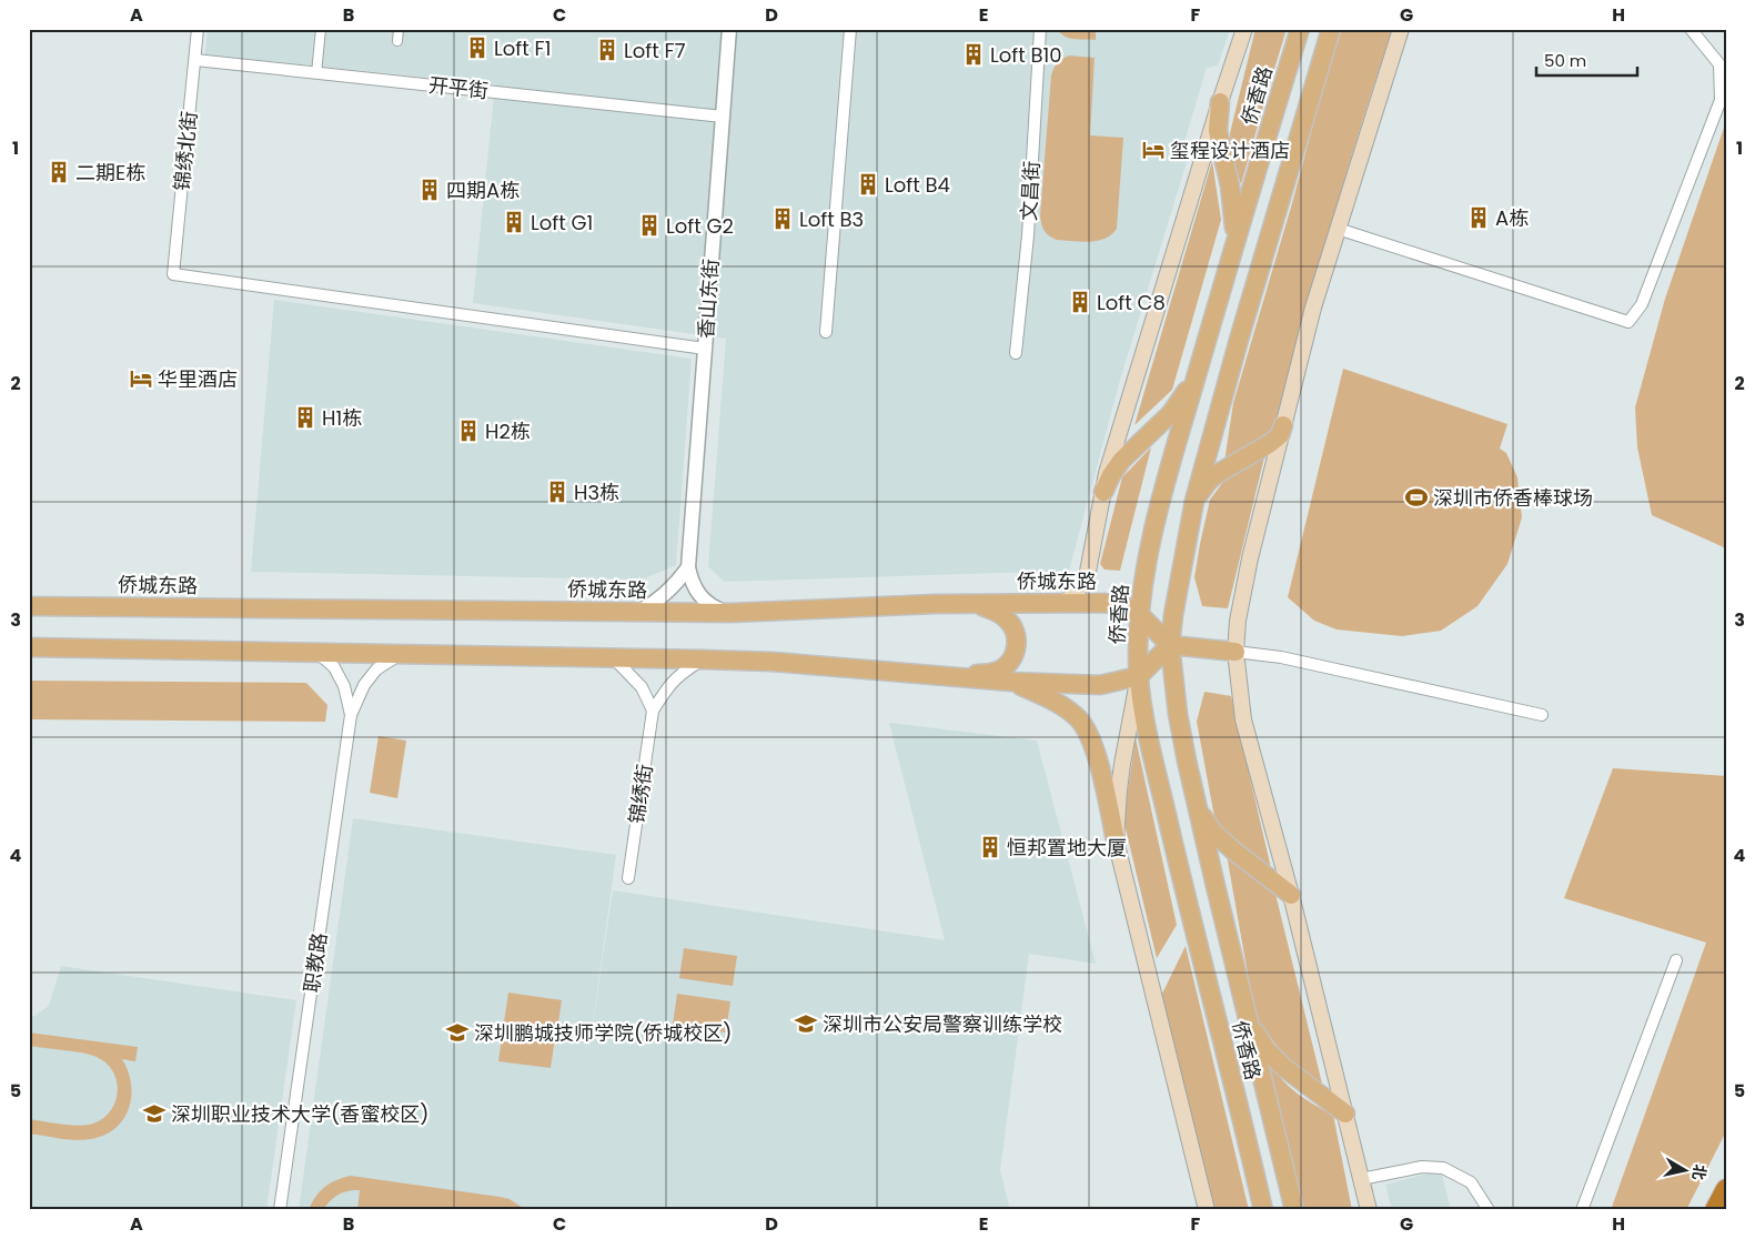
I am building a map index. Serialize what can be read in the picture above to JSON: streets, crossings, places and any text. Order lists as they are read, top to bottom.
{
  "streets": {
    "main road": ["侨香路", "侨城东路"],
    "street": [
      "开平街",
      "锦绣北街",
      "文昌街",
      "香山东街",
      "锦绣街",
      "职教路"
    ]
  },
  "crossings": [
    ["开平街", "锦绣北街"],
    ["开平街", "香山东街"],
    ["侨香路", "侨城东路"],
    ["锦绣北街", "香山东街"],
    ["香山东街", "侨城东路"]
  ],
  "places": {
    "building": [
      "Loft F1",
      "Loft F7",
      "Loft B10",
      "二期E栋",
      "Loft B4",
      "四期A栋",
      "A栋",
      "Loft B3",
      "Loft G1",
      "Loft G2",
      "Loft C8",
      "H1栋",
      "H2栋",
      "H3栋",
      "恒邦置地大厦"
    ],
    "hotel": ["玺程设计酒店", "华里酒店"],
    "sports": ["深圳市侨香棒球场"],
    "school or university": ["深圳市公安局警察训练学校", "深圳鹏城技师学院(侨城校区)", "深圳职业技术大学(香蜜校区)"]
  },
  "scale_bar": "50 m",
  "north": "right",
  "grid": {
    "columns": [
      "A",
      "B",
      "C",
      "D",
      "E",
      "F",
      "G",
      "H"
    ],
    "rows": [
      "1",
      "2",
      "3",
      "4",
      "5"
    ]
  }
}
